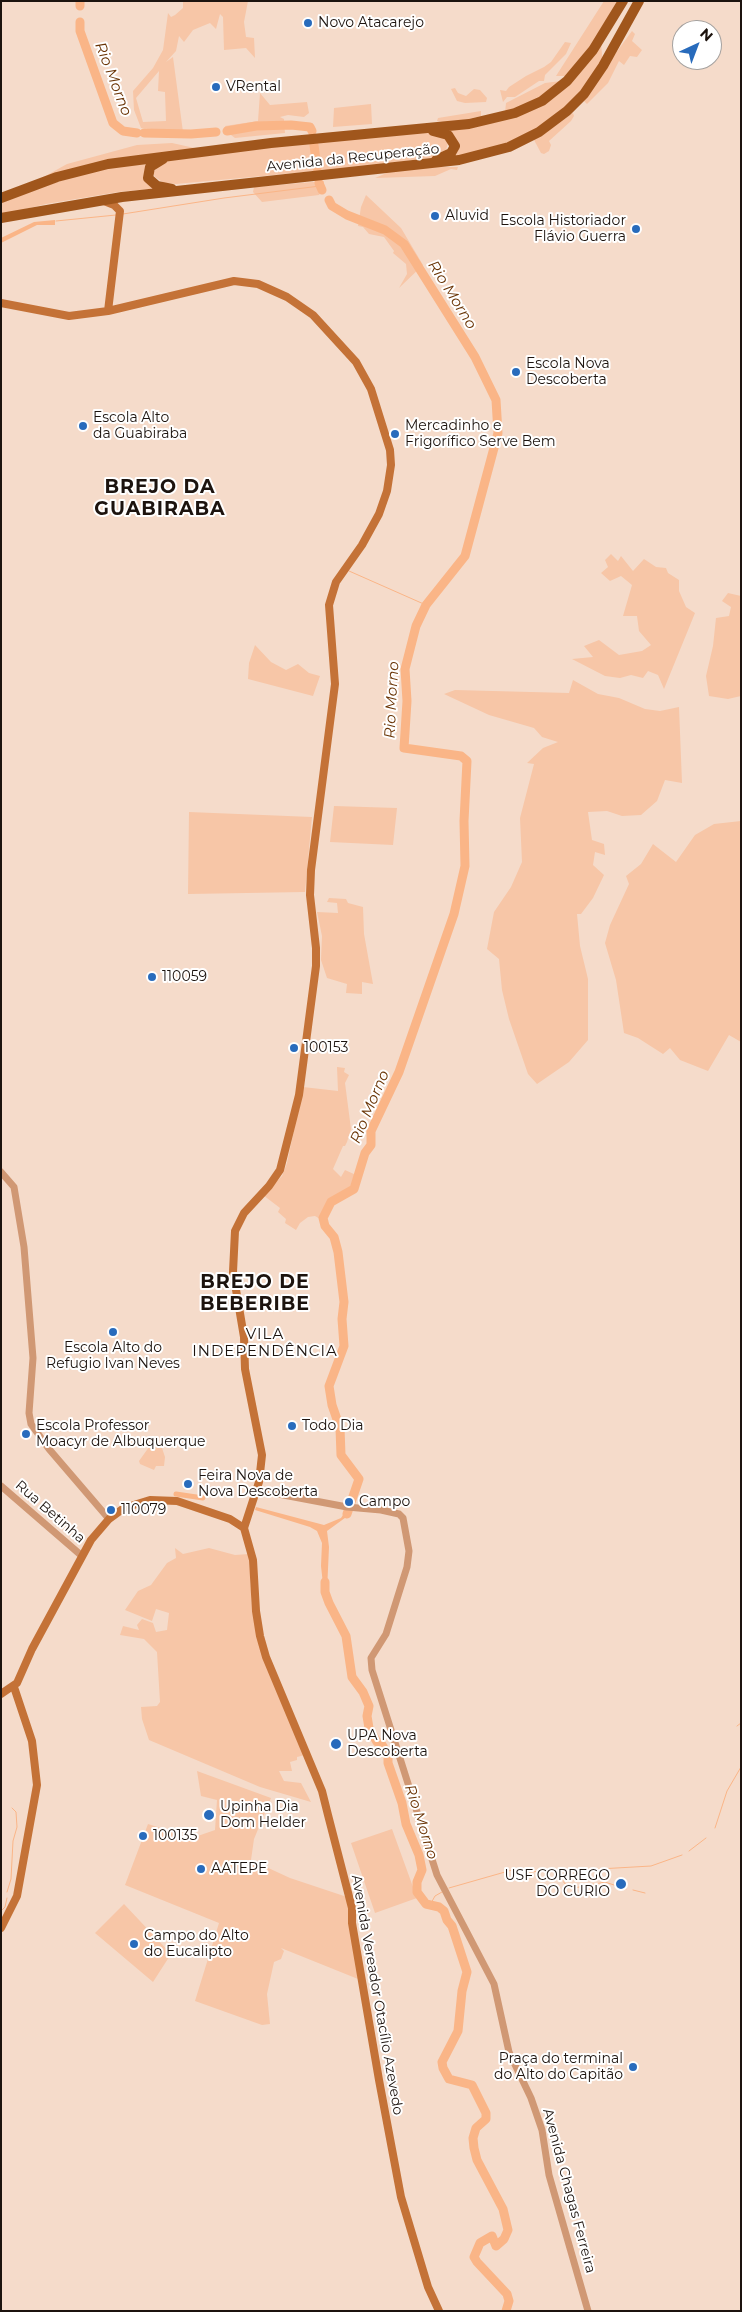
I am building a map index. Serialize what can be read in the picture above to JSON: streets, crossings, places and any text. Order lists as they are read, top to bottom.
{
  "streets": {
    "highway": ["Avenida da Recuperação"],
    "main road": ["Avenida Vereador Otacílio Azevedo"],
    "street": ["Rua Betinha", "Avenida Chagas Ferreira"]
  },
  "districts": ["BREJO DA GUABIRABA", "BREJO DE BEBERIBE", "VILA INDEPENDÊNCIA"],
  "water": ["Rio Morno"],
  "places": [
    "Novo Atacarejo",
    "VRental",
    "Aluvid",
    "Escola Historiador Flávio Guerra",
    "Escola Nova Descoberta",
    "Escola Alto da Guabiraba",
    "Mercadinho e Frigorífico Serve Bem",
    "110059",
    "100153",
    "Escola Alto do Refugio Ivan Neves",
    "Todo Dia",
    "Escola Professor Moacyr de Albuquerque",
    "Feira Nova de Nova Descoberta",
    "Campo",
    "110079",
    "UPA Nova Descoberta",
    "Upinha Dia Dom Helder",
    "100135",
    "AATEPE",
    "USF CORREGO DO CURIO",
    "Campo do Alto do Eucalipto",
    "Praça do terminal do Alto do Capitão"
  ],
  "north": "top right"
}
